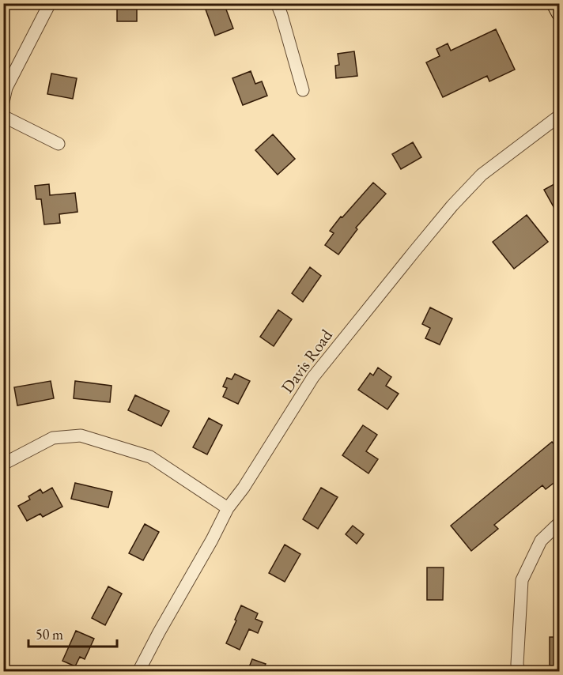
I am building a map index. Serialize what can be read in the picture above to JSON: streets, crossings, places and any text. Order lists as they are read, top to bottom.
{
  "streets": {
    "street": ["Davis Road"]
  },
  "scale_bar": "50 m"
}
